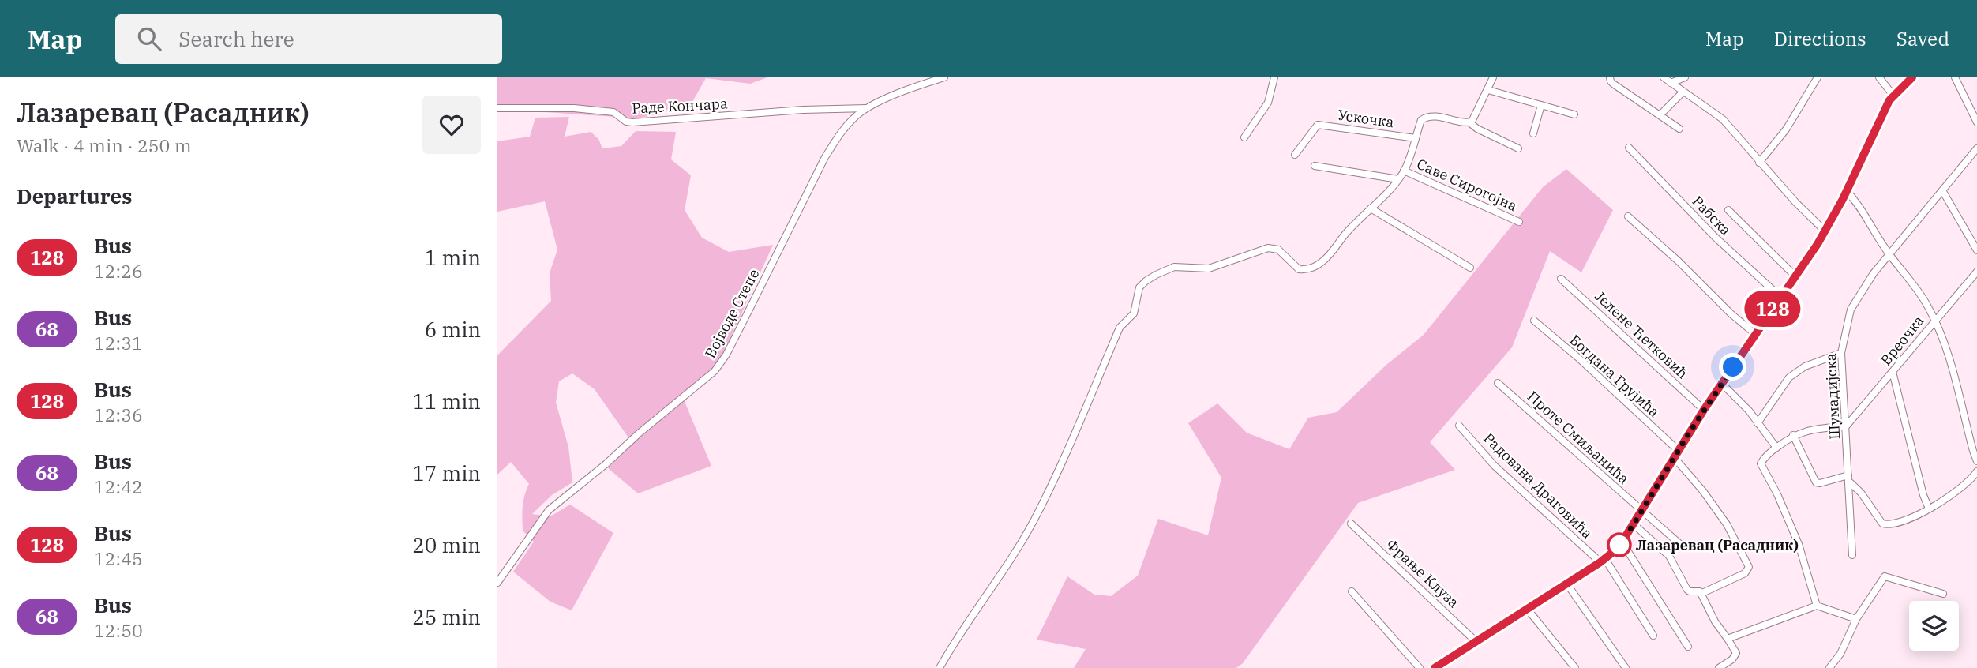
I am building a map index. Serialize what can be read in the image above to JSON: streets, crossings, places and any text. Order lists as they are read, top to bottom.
{
  "streets": {
    "street": [
      "Раде Кончара",
      "Ускочка",
      "Саве Сирогојна",
      "Рабска",
      "Војводе Степе",
      "Јелене Ћетковић",
      "Вреочка",
      "Богдана Грујића",
      "Шумадијска",
      "Проте Смиљанића",
      "Радована Драговића",
      "Фрање Клуза"
    ]
  },
  "crossings": [
    ["Раде Кончара", "Војводе Степе"],
    ["Вреочка", "Шумадијска"]
  ],
  "places": ["Лазаревац (Расадник)"],
  "lines": ["bus line 128"],
  "page": {
    "header": "Map",
    "search": "Search here",
    "nav": ["Map", "Directions", "Saved"],
    "heading": [
      ["Лазаревац (Расадник)", "Walk · 4 min · 250 m"],
      "Departures"
    ],
    "on_map": "128",
    "list": [
      {
        "mark": "128",
        "name": "Bus",
        "note": "12:26",
        "value": "1 min"
      },
      {
        "mark": "68",
        "name": "Bus",
        "note": "12:31",
        "value": "6 min"
      },
      {
        "mark": "128",
        "name": "Bus",
        "note": "12:36",
        "value": "11 min"
      },
      {
        "mark": "68",
        "name": "Bus",
        "note": "12:42",
        "value": "17 min"
      },
      {
        "mark": "128",
        "name": "Bus",
        "note": "12:45",
        "value": "20 min"
      },
      {
        "mark": "68",
        "name": "Bus",
        "note": "12:50",
        "value": "25 min"
      }
    ]
  }
}
